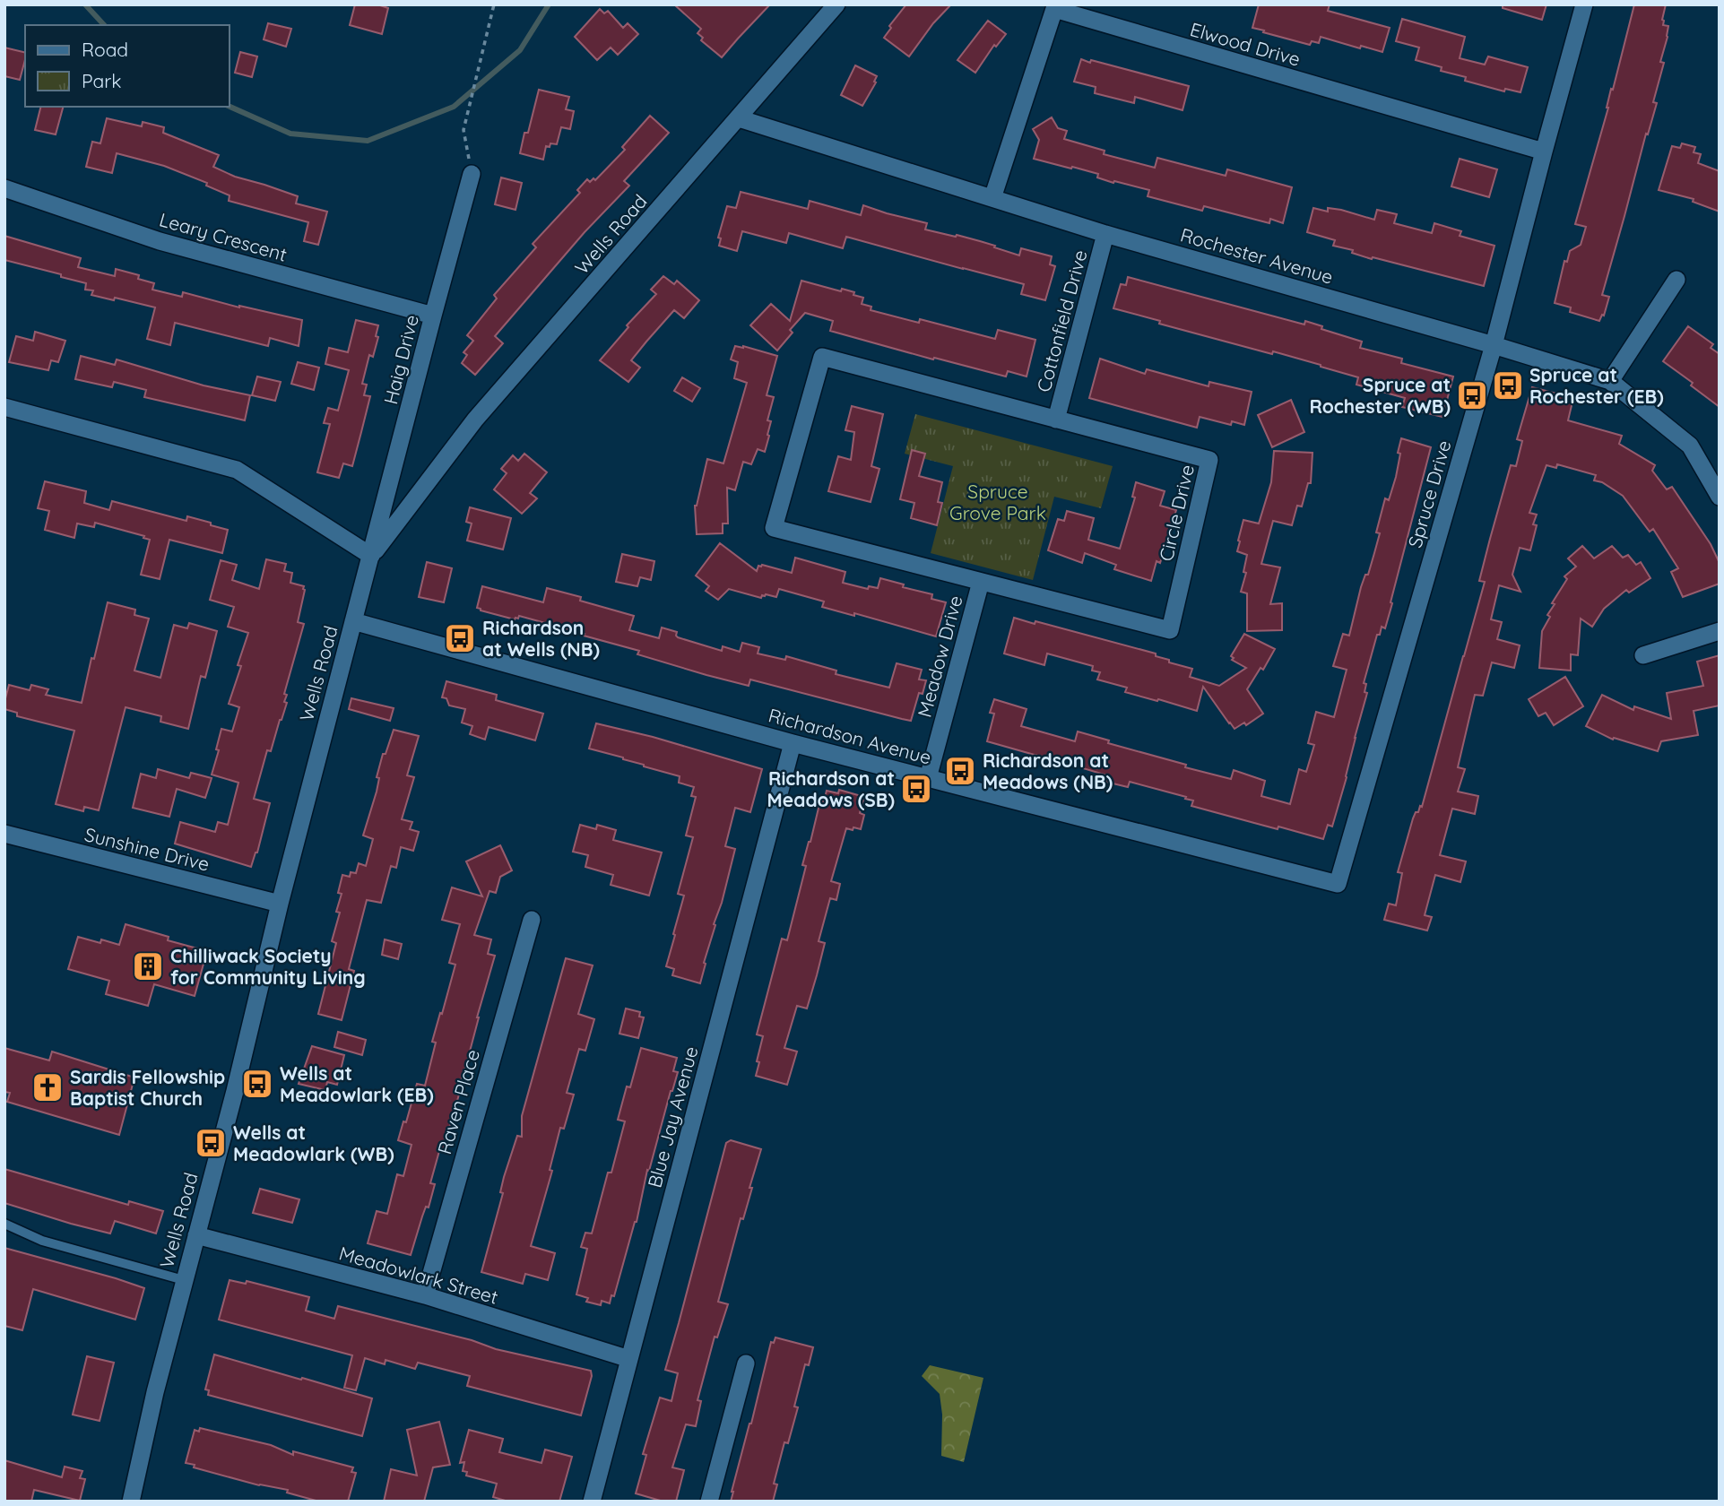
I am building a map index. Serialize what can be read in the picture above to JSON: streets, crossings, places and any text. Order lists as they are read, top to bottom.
{
  "streets": {
    "street": [
      "Elwood Drive",
      "Wells Road",
      "Leary Crescent",
      "Rochester Avenue",
      "Cottonfield Drive",
      "Haig Drive",
      "Spruce Drive",
      "Circle Drive",
      "Meadow Drive",
      "Richardson Avenue",
      "Sunshine Drive",
      "Raven Place",
      "Blue Jay Avenue",
      "Meadowlark Street"
    ]
  },
  "crossings": [
    ["Elwood Drive", "Rochester Avenue"],
    ["Elwood Drive", "Spruce Drive"],
    ["Wells Road", "Rochester Avenue"],
    ["Wells Road", "Haig Drive"],
    ["Wells Road", "Richardson Avenue"],
    ["Wells Road", "Sunshine Drive"],
    ["Wells Road", "Meadowlark Street"],
    ["Leary Crescent", "Haig Drive"],
    ["Rochester Avenue", "Cottonfield Drive"],
    ["Rochester Avenue", "Spruce Drive"],
    ["Cottonfield Drive", "Circle Drive"],
    ["Spruce Drive", "Richardson Avenue"],
    ["Circle Drive", "Meadow Drive"],
    ["Meadow Drive", "Richardson Avenue"],
    ["Richardson Avenue", "Blue Jay Avenue"],
    ["Raven Place", "Meadowlark Street"],
    ["Blue Jay Avenue", "Meadowlark Street"]
  ],
  "parks": ["Spruce Grove Park"],
  "places": {
    "bus stop": [
      "Spruce at Rochester (EB)",
      "Spruce at Rochester (WB)",
      "Richardson at Wells (NB)",
      "Richardson at Meadows (NB)",
      "Richardson at Meadows (SB)",
      "Wells at Meadowlark (EB)",
      "Wells at Meadowlark (WB)"
    ],
    "building": ["Chilliwack Society for Community Living"],
    "church": ["Sardis Fellowship Baptist Church"]
  },
  "legend": ["Road", "Park"]
}
